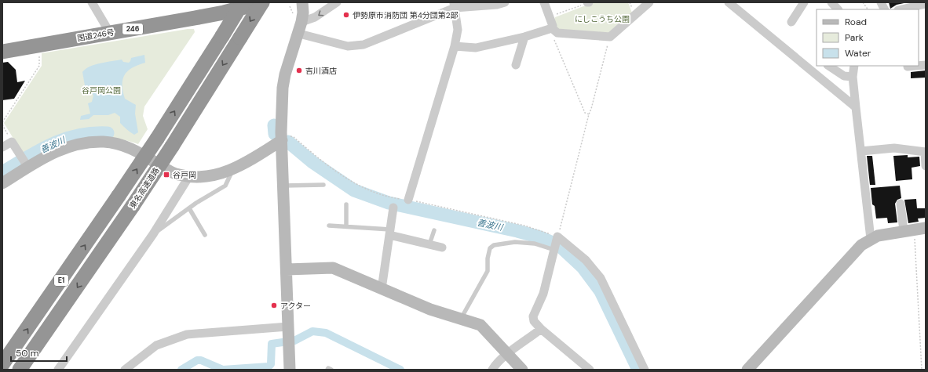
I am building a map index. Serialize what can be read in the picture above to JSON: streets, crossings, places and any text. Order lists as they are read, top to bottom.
{
  "streets": {
    "highway": [
      "246",
      "国道246号",
      "東名高速道路",
      "E1"
    ]
  },
  "crossings": [
    ["国道246号", "東名高速道路"]
  ],
  "water": ["善波川"],
  "parks": ["にしこうち公園", "谷戸岡公園"],
  "places": {
    "other": ["伊勢原市消防団 第4分団第2部", "吉川酒店", "アクター"],
    "transit": ["谷戸岡"]
  },
  "legend": ["Road", "Park", "Water"],
  "scale_bar": "50 m"
}
